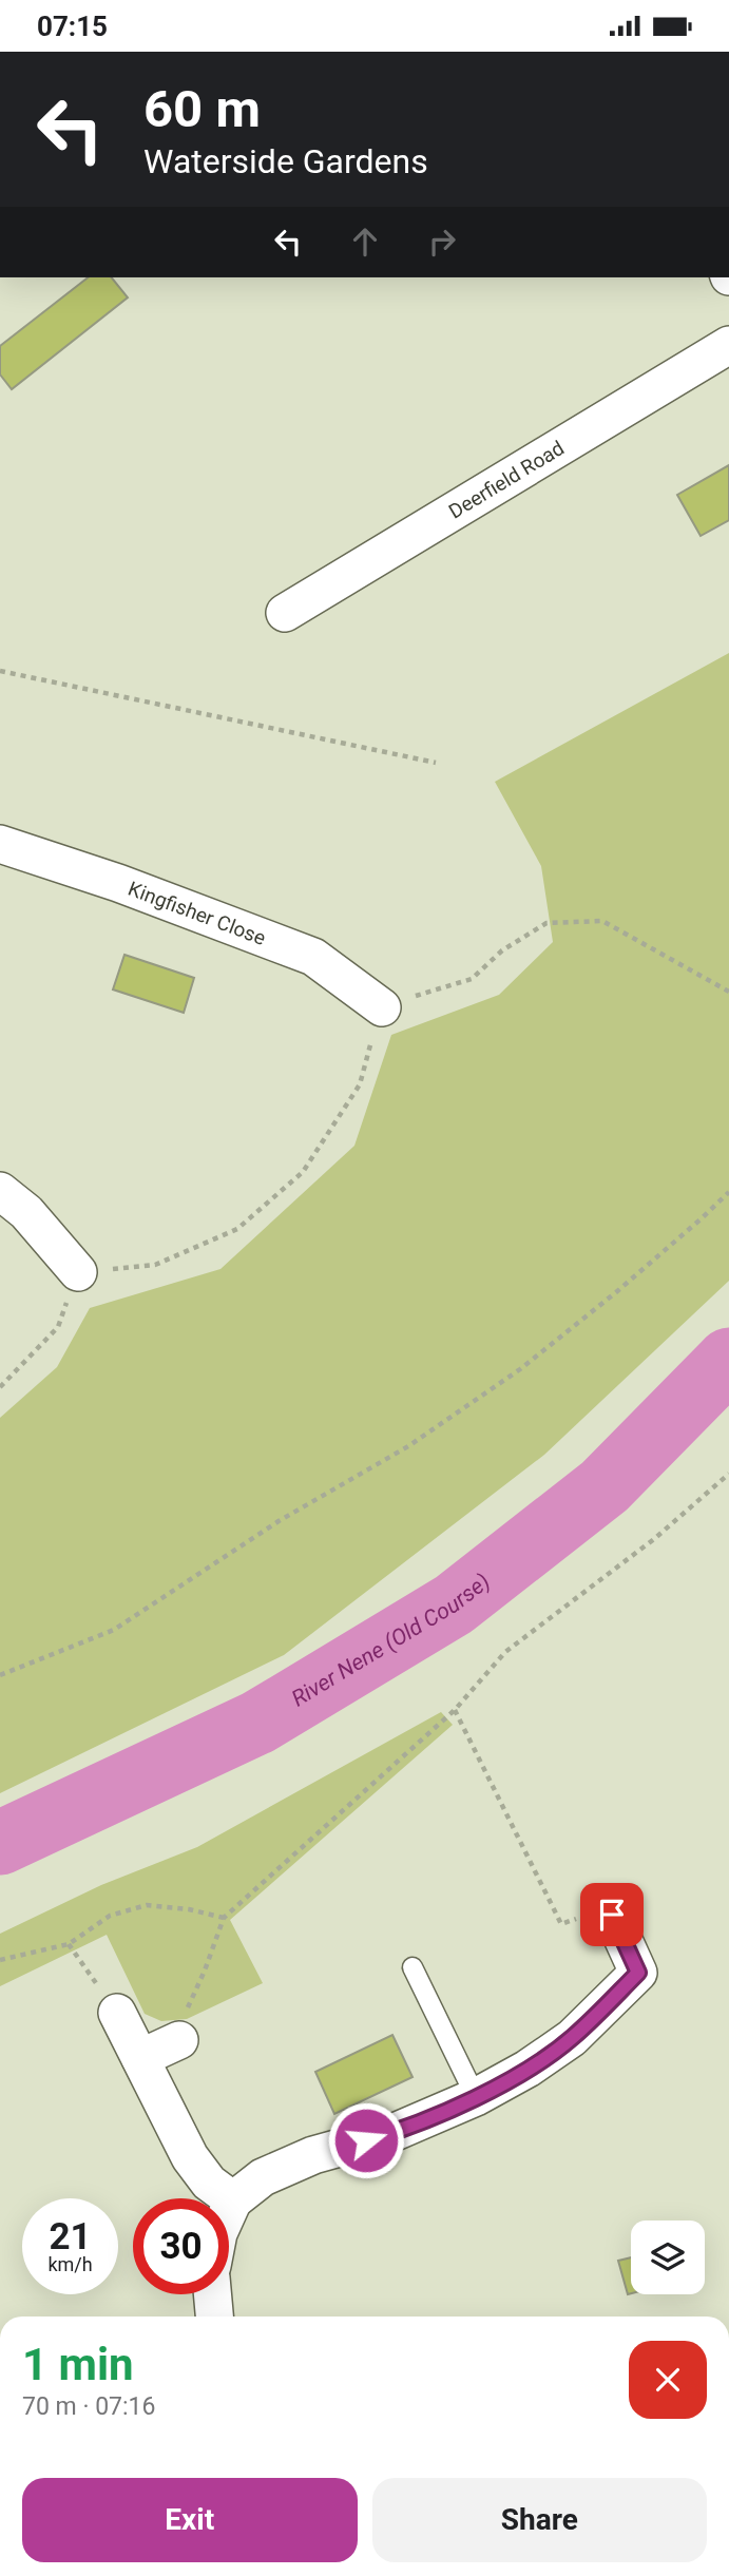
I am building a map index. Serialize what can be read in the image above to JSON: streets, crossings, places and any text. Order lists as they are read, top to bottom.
{
  "streets": {
    "street": ["Deerfield Road", "Kingfisher Close"]
  },
  "water": ["River Nene (Old Course)"],
  "page": {
    "status": "07:15",
    "turn": ["60 m", "Waterside Gardens"],
    "speed": "21 km/h",
    "limit": "30",
    "heading": ["1 min", "70 m · 07:16"],
    "buttons": ["Exit", "Share"]
  }
}
